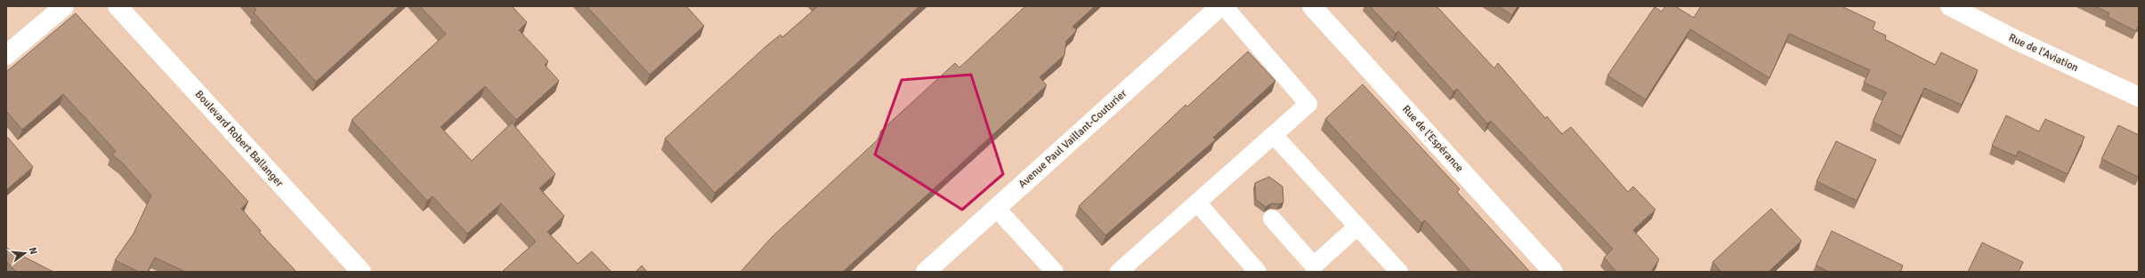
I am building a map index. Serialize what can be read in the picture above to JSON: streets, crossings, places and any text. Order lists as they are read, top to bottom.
{
  "streets": {
    "street": [
      "Rue de l'Aviation",
      "Boulevard Robert Ballanger",
      "Avenue Paul Vaillant-Couturier",
      "Rue de l'Espérance"
    ]
  },
  "north": "right"
}
